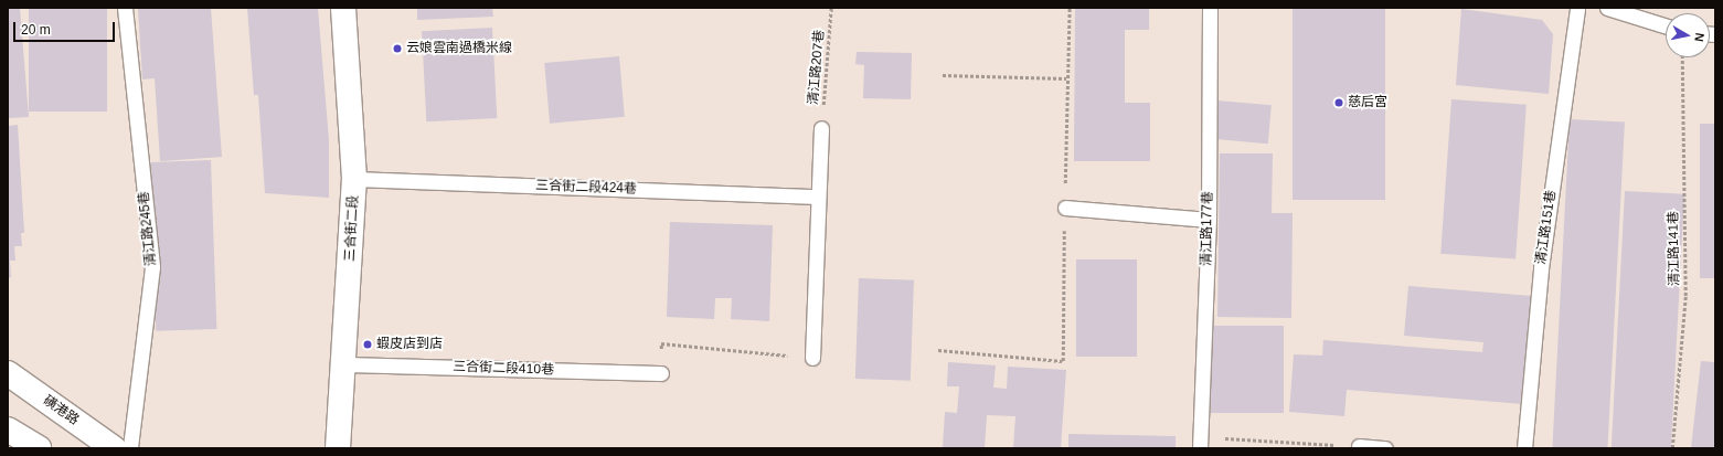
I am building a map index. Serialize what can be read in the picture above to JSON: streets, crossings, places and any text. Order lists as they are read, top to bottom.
{
  "streets": {
    "street": ["三合街二段", "磺港路"],
    "lane": [
      "三合街二段424巷",
      "清江路151巷",
      "清江路245巷",
      "清江路177巷",
      "三合街二段410巷"
    ],
    "path": ["清江路207巷", "清江路141巷"]
  },
  "crossings": [
    ["三合街二段424巷", "三合街二段"],
    ["三合街二段", "三合街二段410巷"]
  ],
  "places": ["云娘雲南過橋米線", "慈后宮", "蝦皮店到店"],
  "scale_bar": "20 m",
  "north": "right"
}
